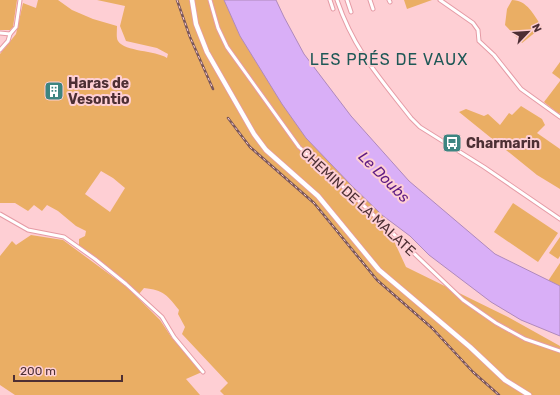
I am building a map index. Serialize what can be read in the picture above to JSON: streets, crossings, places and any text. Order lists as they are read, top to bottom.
{
  "streets": {
    "street": ["CHEMIN DE LA MALATE"]
  },
  "districts": ["LES PRÉS DE VAUX"],
  "water": ["Le Doubs"],
  "places": {
    "building": ["Haras de Vesontio"],
    "bus stop": ["Charmarin"]
  },
  "scale_bar": "200 m",
  "north": "top right"
}
